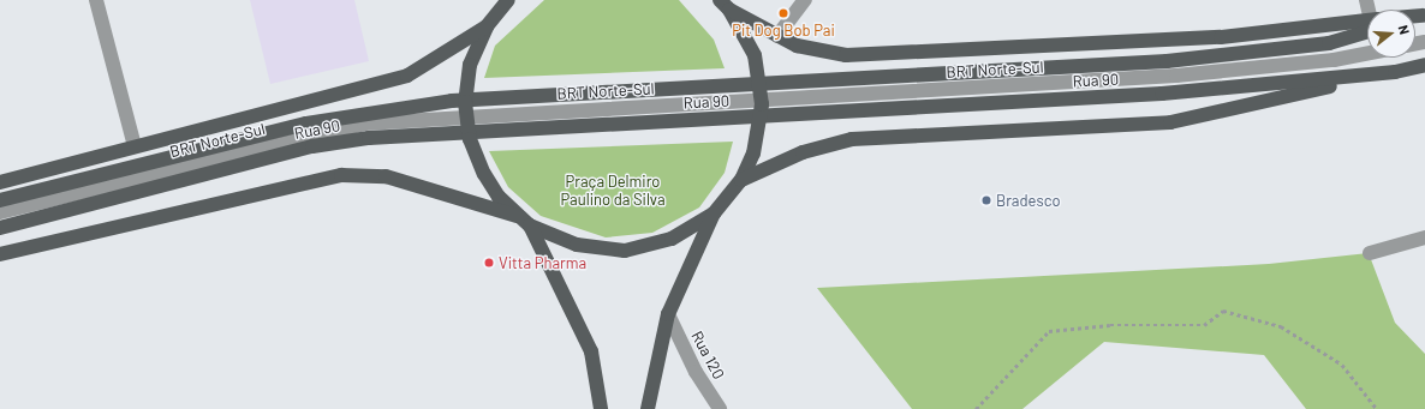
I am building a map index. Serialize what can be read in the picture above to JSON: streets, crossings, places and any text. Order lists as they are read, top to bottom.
{
  "streets": {
    "main road": ["Rua 90"],
    "street": ["BRT Norte-Sul", "Rua 120"]
  },
  "parks": ["Praça Delmiro Paulino da Silva"],
  "places": ["Pit Dog Bob Pai", "Bradesco", "Vitta Pharma"],
  "north": "right"
}
